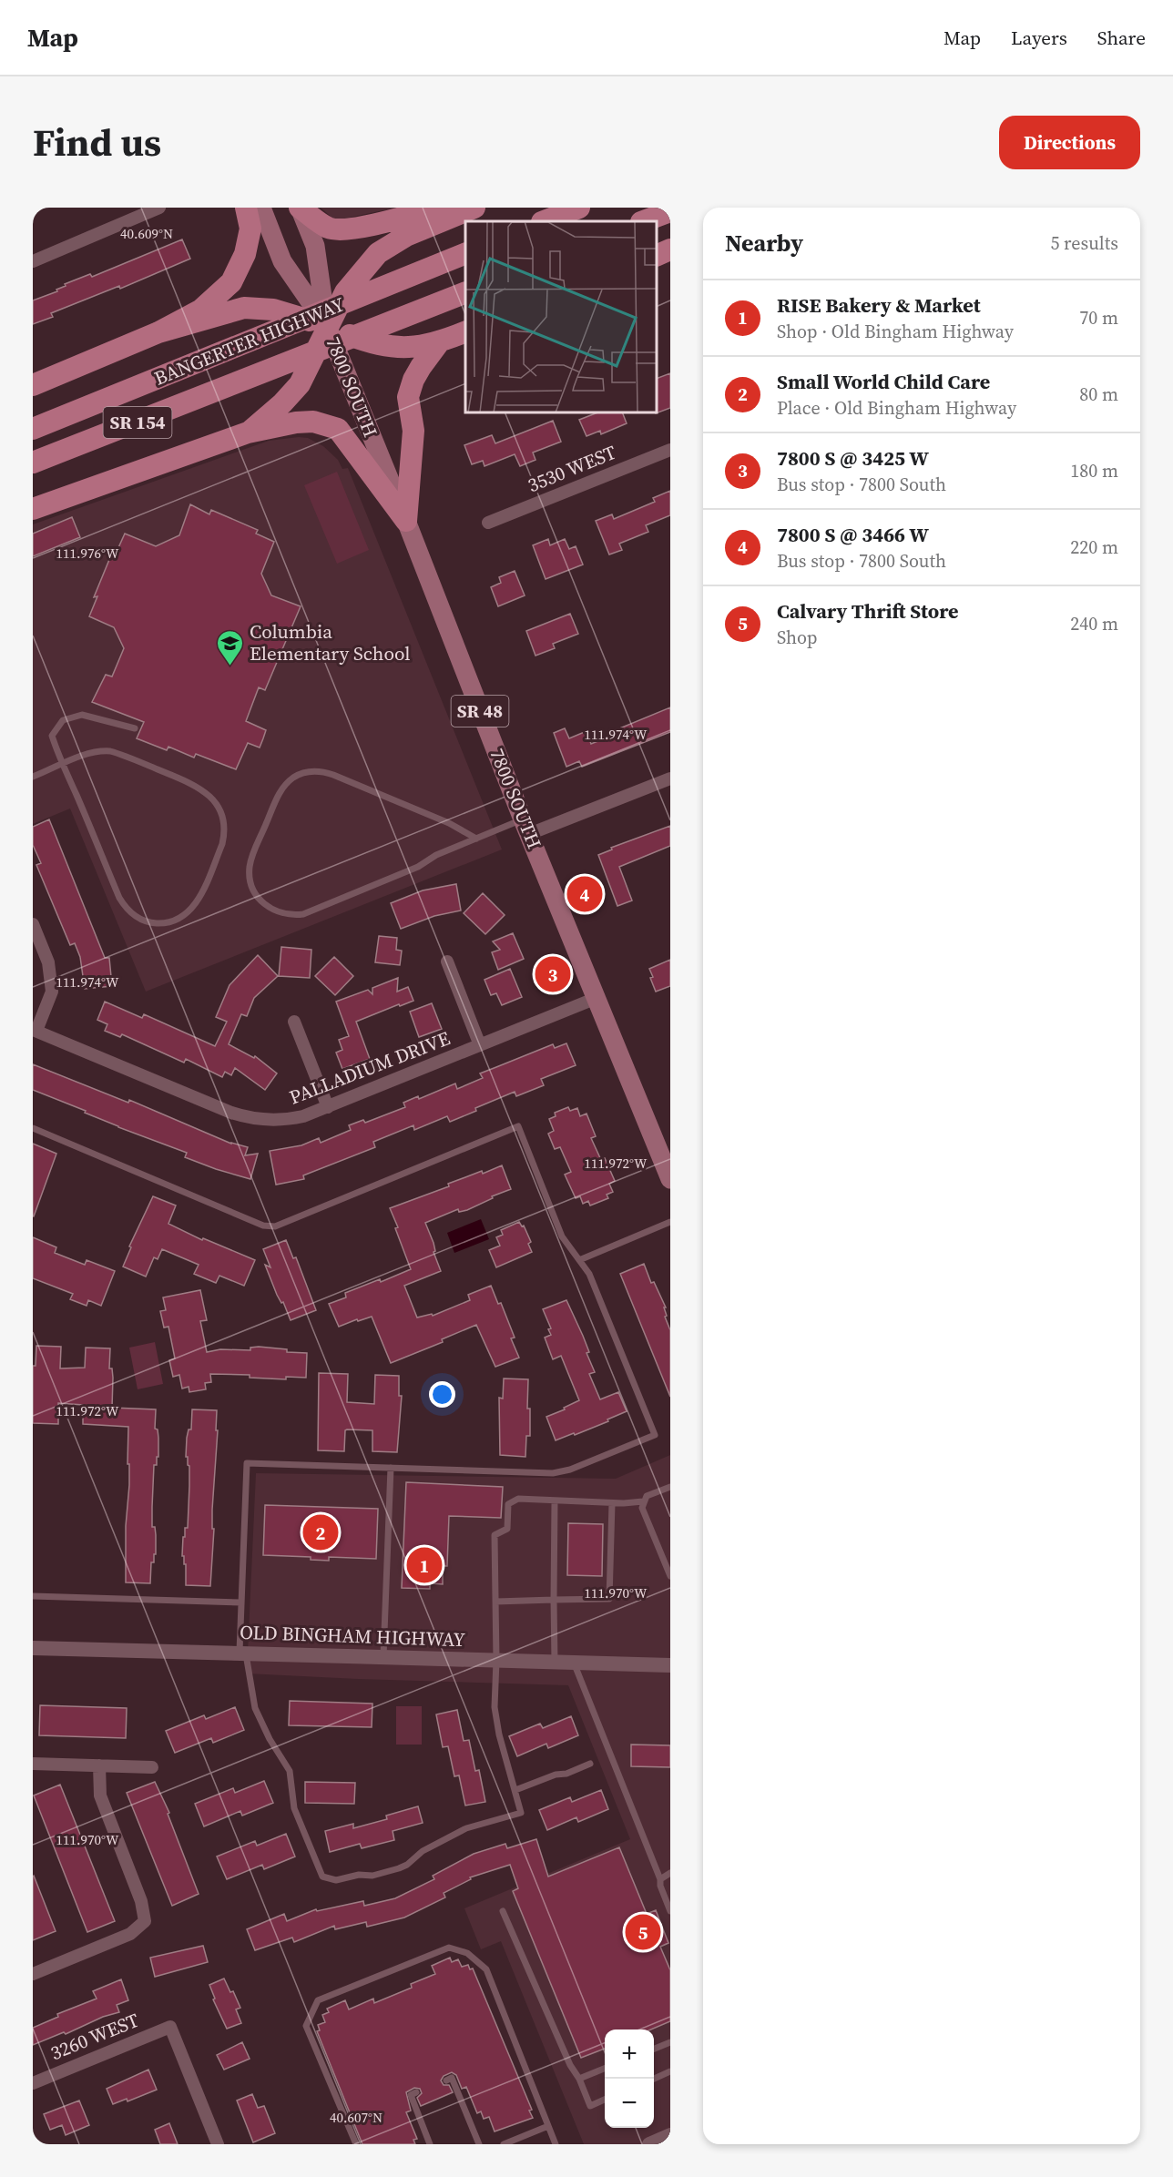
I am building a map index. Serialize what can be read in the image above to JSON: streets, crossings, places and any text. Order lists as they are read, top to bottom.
{
  "streets": {
    "highway": ["BANGERTER HIGHWAY", "SR 154"],
    "main road": ["7800 SOUTH", "SR 48"],
    "street": [
      "3530 WEST",
      "PALLADIUM DRIVE",
      "OLD BINGHAM HIGHWAY",
      "3260 WEST"
    ]
  },
  "crossings": [
    ["7800 SOUTH", "PALLADIUM DRIVE"]
  ],
  "places": {
    "school or university": ["Columbia Elementary School"]
  },
  "page": {
    "header": "Map",
    "nav": ["Map", "Layers", "Share"],
    "title": "Find us",
    "buttons": "Directions",
    "heading": ["Nearby", "5 results"],
    "list": [
      {
        "mark": "1",
        "name": "RISE Bakery & Market",
        "note": "Shop · Old Bingham Highway",
        "value": "70 m"
      },
      {
        "mark": "2",
        "name": "Small World Child Care",
        "note": "Place · Old Bingham Highway",
        "value": "80 m"
      },
      {
        "mark": "3",
        "name": "7800 S @ 3425 W",
        "note": "Bus stop · 7800 South",
        "value": "180 m"
      },
      {
        "mark": "4",
        "name": "7800 S @ 3466 W",
        "note": "Bus stop · 7800 South",
        "value": "220 m"
      },
      {
        "mark": "5",
        "name": "Calvary Thrift Store",
        "note": "Shop",
        "value": "240 m"
      }
    ],
    "pins": [
      "4",
      "3",
      "2",
      "1",
      "5"
    ],
    "map_buttons": ["+", "−"]
  },
  "coordinates": [
    "40.609°N",
    "111.976°W",
    "111.974°W",
    "111.972°W",
    "111.970°W",
    "40.607°N"
  ]
}
